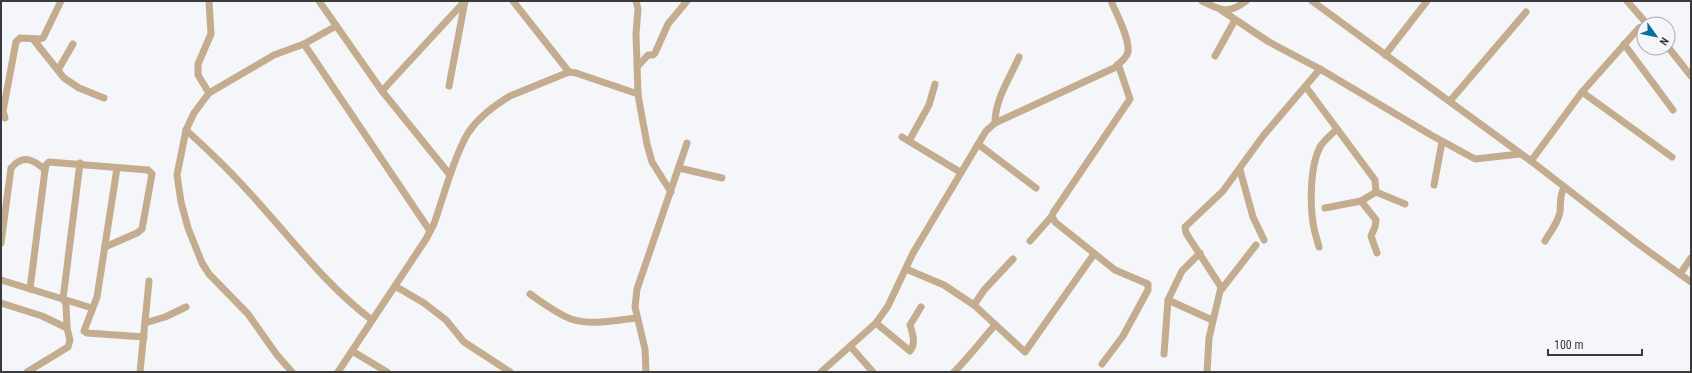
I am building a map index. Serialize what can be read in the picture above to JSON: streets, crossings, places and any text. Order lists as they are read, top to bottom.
{
  "scale_bar": "100 m",
  "north": "bottom right"
}
